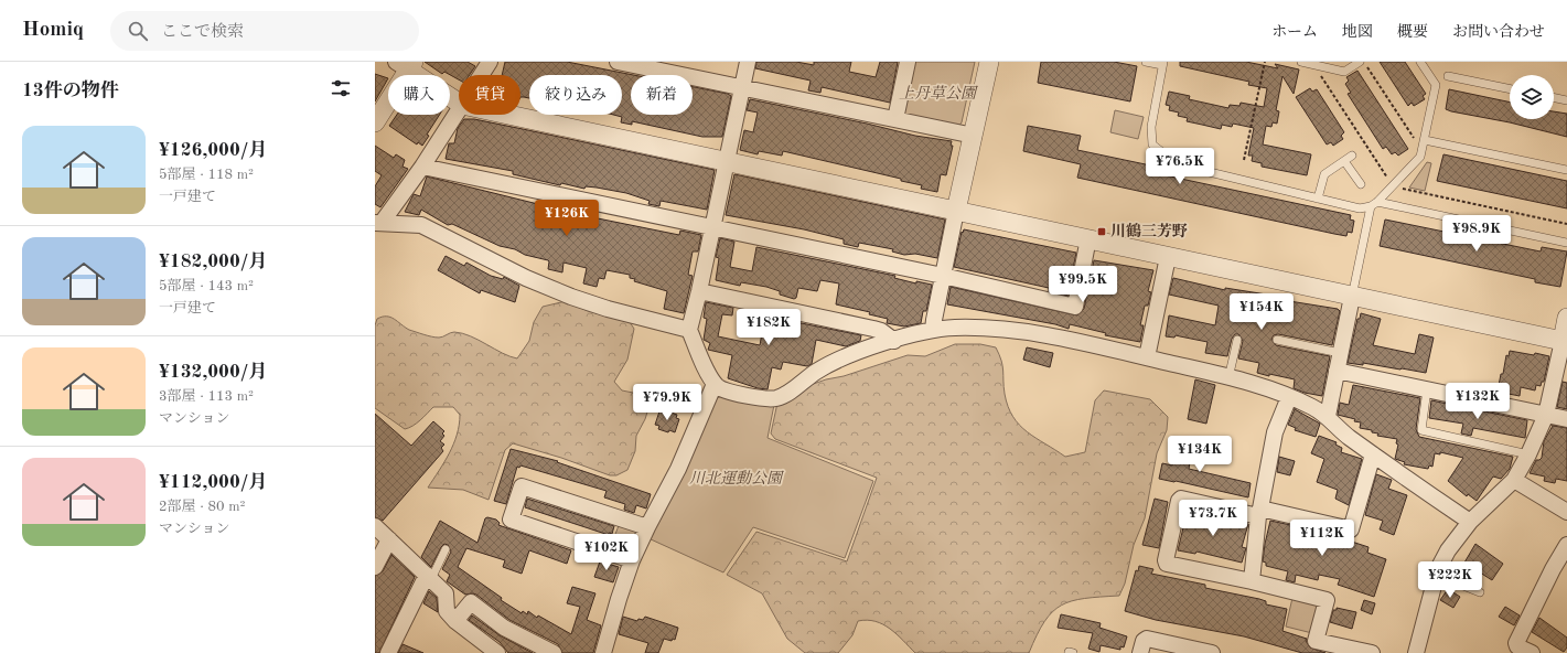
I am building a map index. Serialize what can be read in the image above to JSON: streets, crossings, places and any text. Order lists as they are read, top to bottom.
{
  "parks": ["上丹草公園", "川北運動公園"],
  "places": {
    "transit": ["川鶴三芳野"]
  },
  "page": {
    "header": "Homiq",
    "search": "ここで検索",
    "nav": [
      "ホーム",
      "地図",
      "概要",
      "お問い合わせ"
    ],
    "heading": "13件の物件",
    "chip": [
      "購入",
      "賃貸",
      "絞り込み",
      "新着"
    ],
    "list": [
      {
        "name": "¥126,000/月",
        "note": "5部屋 · 118 m² · 一戸建て"
      },
      {
        "name": "¥182,000/月",
        "note": "5部屋 · 143 m² · 一戸建て"
      },
      {
        "name": "¥132,000/月",
        "note": "3部屋 · 113 m² · マンション"
      },
      {
        "name": "¥112,000/月",
        "note": "2部屋 · 80 m² · マンション"
      }
    ],
    "price": [
      "¥76.5K",
      "¥126K",
      "¥98.9K",
      "¥99.5K",
      "¥154K",
      "¥182K",
      "¥132K",
      "¥79.9K",
      "¥134K",
      "¥73.7K",
      "¥112K",
      "¥102K",
      "¥222K"
    ]
  }
}
